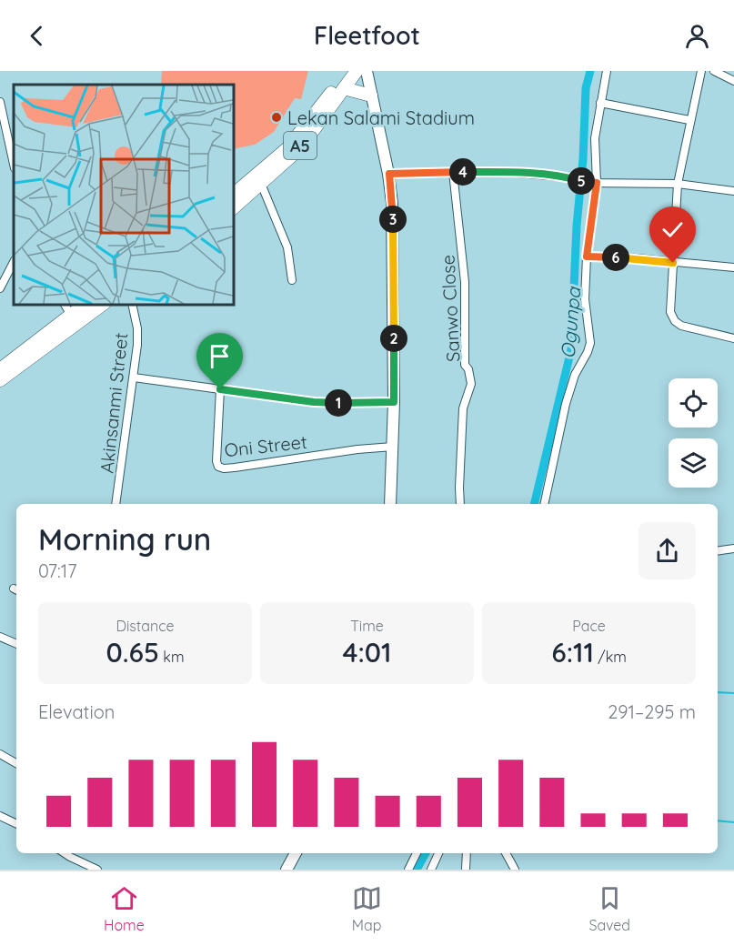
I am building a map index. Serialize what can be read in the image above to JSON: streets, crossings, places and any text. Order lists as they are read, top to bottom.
{
  "streets": {
    "highway": ["A5"],
    "street": ["Sanwo Close", "Akinsanmi Street", "Oni Street"]
  },
  "water": ["Ogunpa"],
  "places": ["Lekan Salami Stadium"],
  "page": {
    "header": "Fleetfoot",
    "pins": [
      "4",
      "5",
      "3",
      "6",
      "2",
      "1"
    ],
    "heading": ["Morning run", "07:17"],
    "stats": [
      ["Distance", "0.65 km"],
      ["Time", "4:01"],
      ["Pace", "6:11 /km"]
    ],
    "chart": ["Elevation", "291–295 m"],
    "tabs": ["Home", "Map", "Saved"]
  }
}
